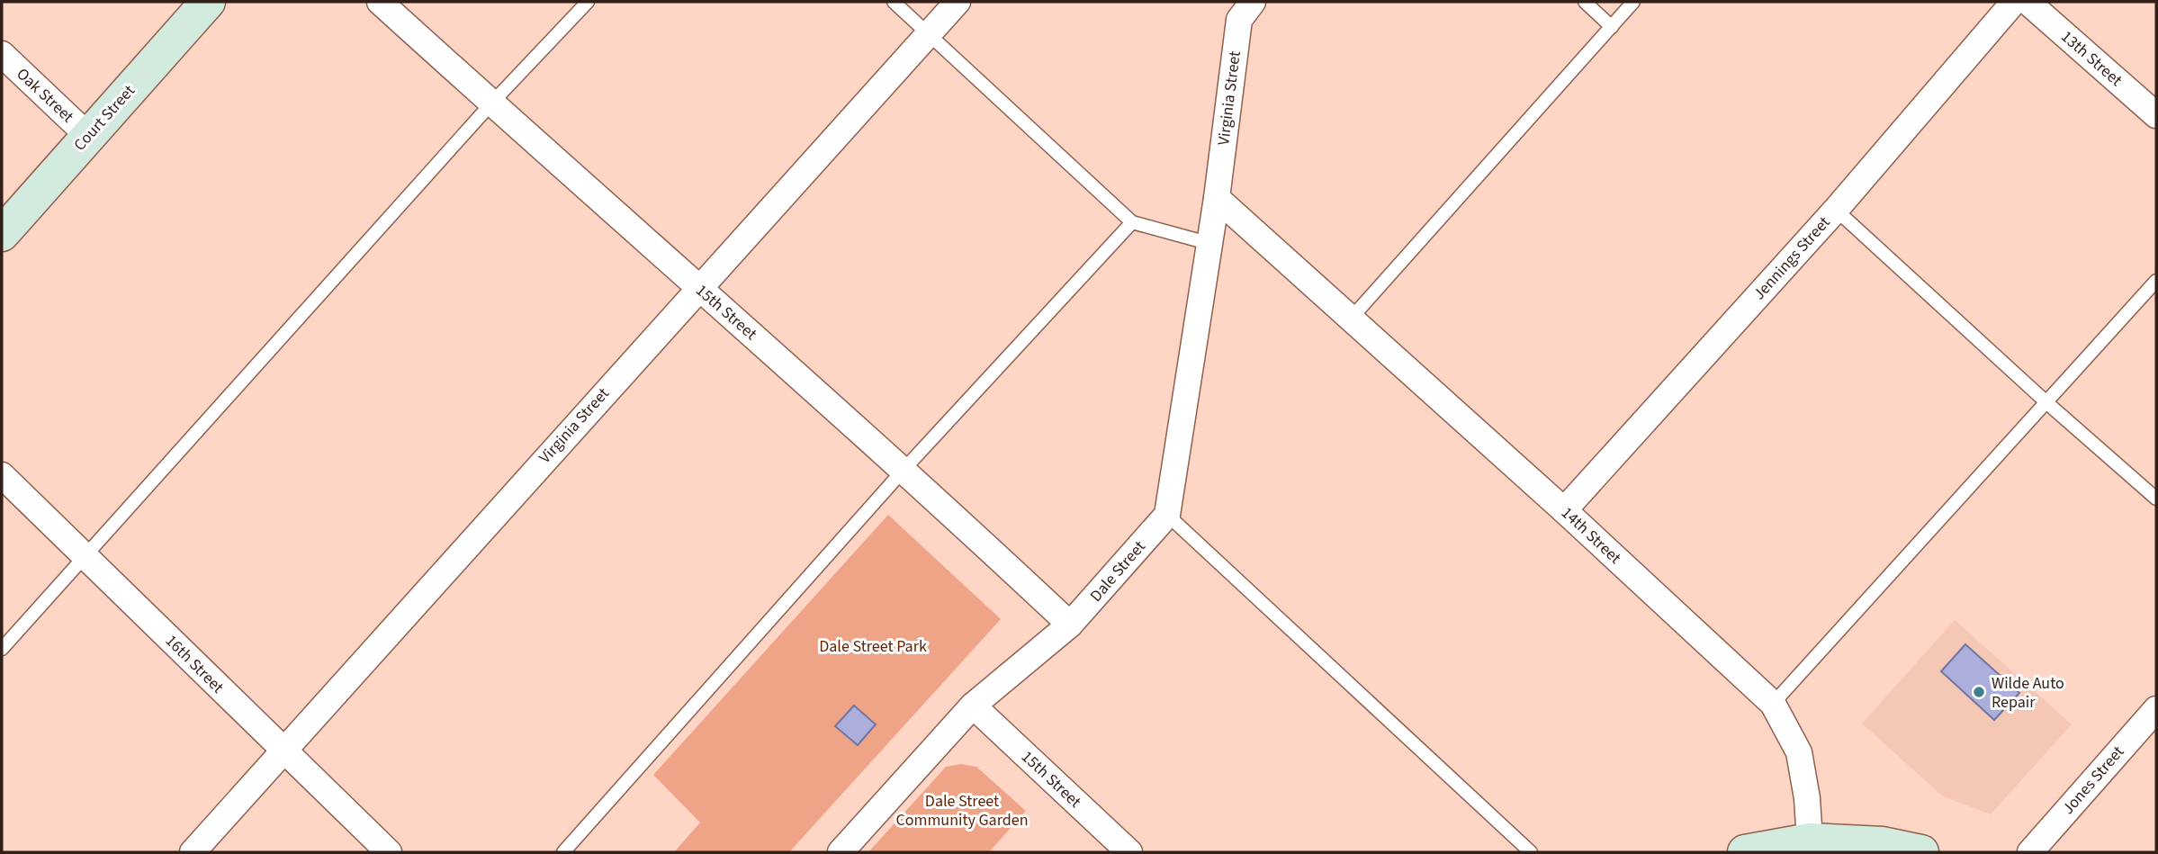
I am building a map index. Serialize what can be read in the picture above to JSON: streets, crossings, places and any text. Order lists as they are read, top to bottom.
{
  "streets": {
    "street": [
      "13th Street",
      "Oak Street",
      "Virginia Street",
      "Court Street",
      "Jennings Street",
      "15th Street",
      "14th Street",
      "Dale Street",
      "16th Street",
      "Jones Street"
    ]
  },
  "crossings": [
    ["Oak Street", "Court Street"],
    ["Virginia Street", "15th Street"],
    ["Virginia Street", "14th Street"],
    ["Virginia Street", "16th Street"],
    ["Jennings Street", "14th Street"],
    ["15th Street", "Dale Street"]
  ],
  "parks": ["Dale Street Park", "Dale Street Community Garden"],
  "places": ["Wilde Auto Repair"]
}
